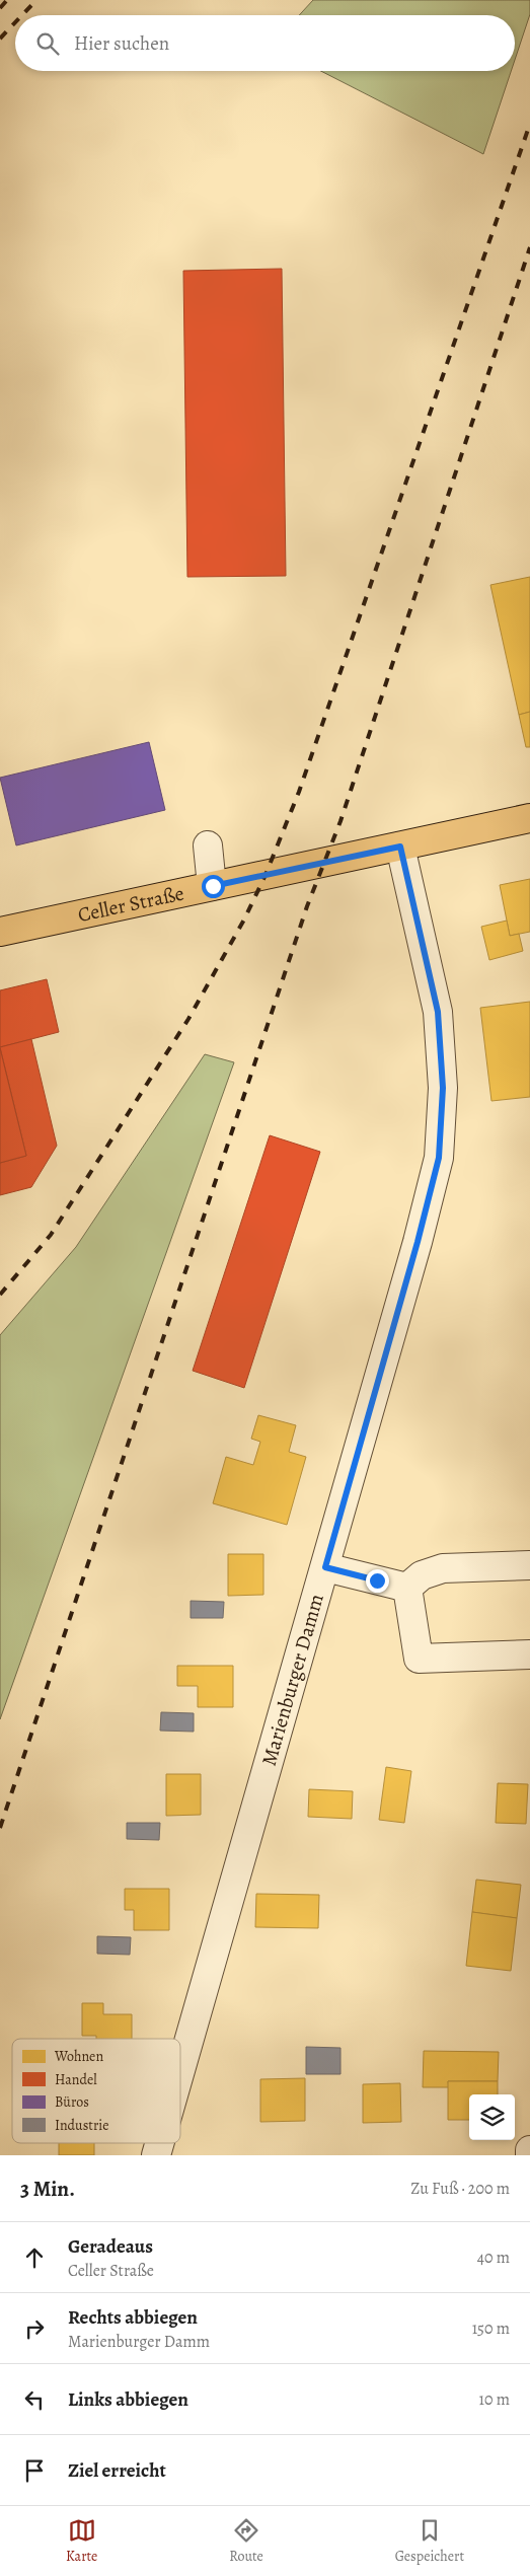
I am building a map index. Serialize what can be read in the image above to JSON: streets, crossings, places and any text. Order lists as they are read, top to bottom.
{
  "streets": {
    "main road": ["Celler Straße"],
    "street": ["Marienburger Damm"]
  },
  "crossings": [
    ["Celler Straße", "Marienburger Damm"]
  ],
  "legend": [
    "Wohnen",
    "Handel",
    "Büros",
    "Industrie"
  ],
  "page": {
    "search": "Hier suchen",
    "heading": ["3 Min.", "Zu Fuß · 200 m"],
    "list": [
      ["Geradeaus", "Celler Straße", "40 m"],
      ["Rechts abbiegen", "Marienburger Damm", "150 m"],
      ["Links abbiegen", "10 m"],
      "Ziel erreicht"
    ],
    "nav": ["Karte", "Route", "Gespeichert"]
  }
}
